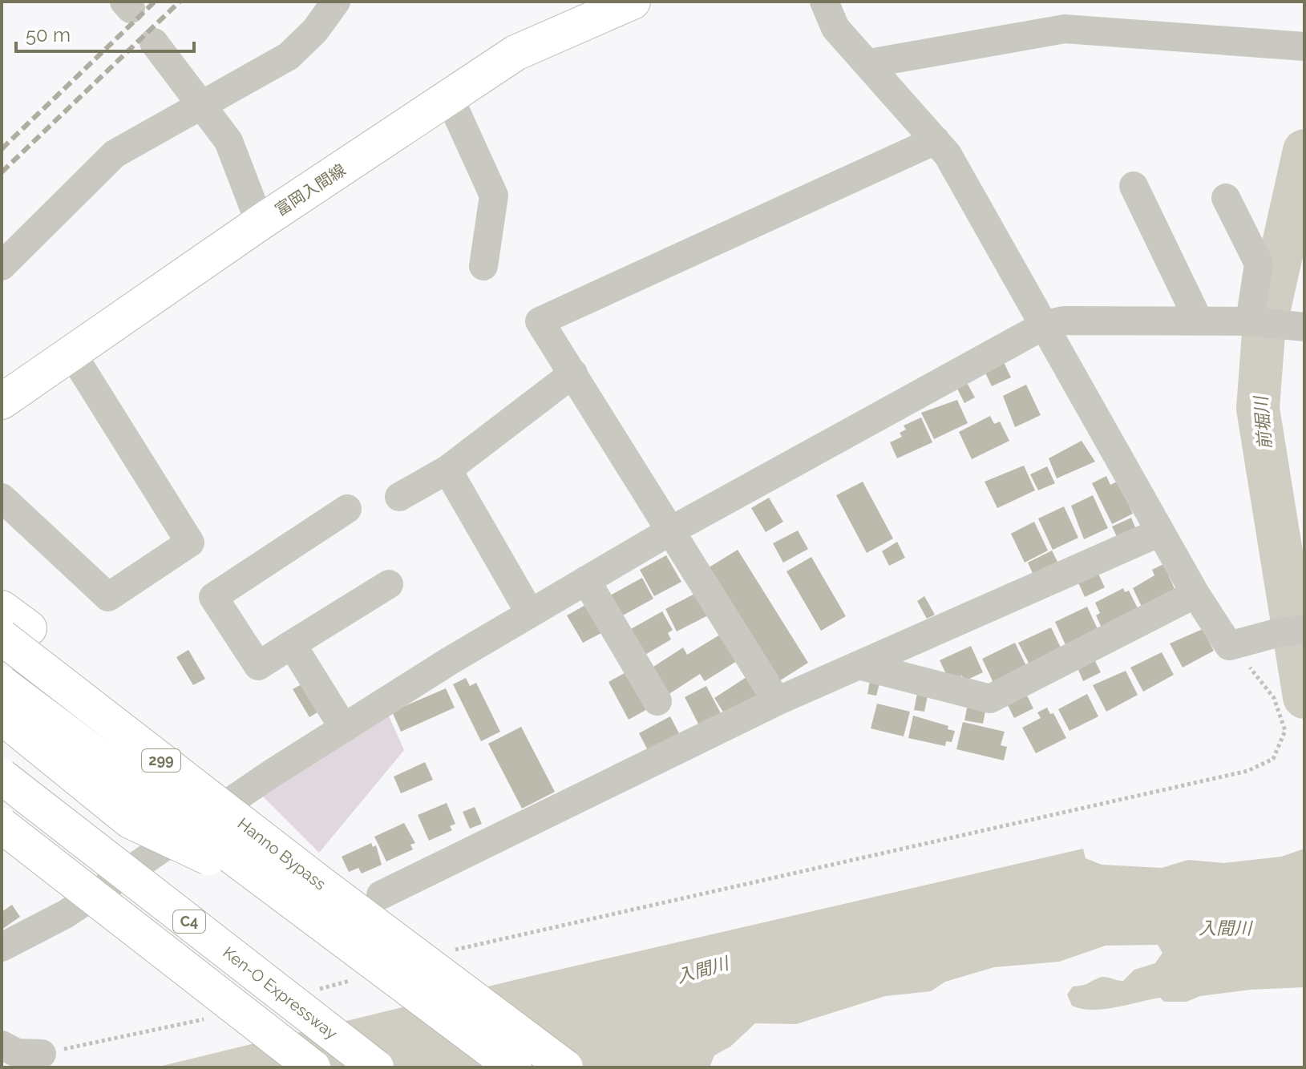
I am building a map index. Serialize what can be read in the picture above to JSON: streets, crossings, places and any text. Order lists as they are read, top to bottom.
{
  "streets": {
    "main road": [
      "富岡入間線",
      "299",
      "Hanno Bypass",
      "C4",
      "Ken-O Expressway"
    ]
  },
  "water": ["前堀川", "入間川"],
  "scale_bar": "50 m"
}
